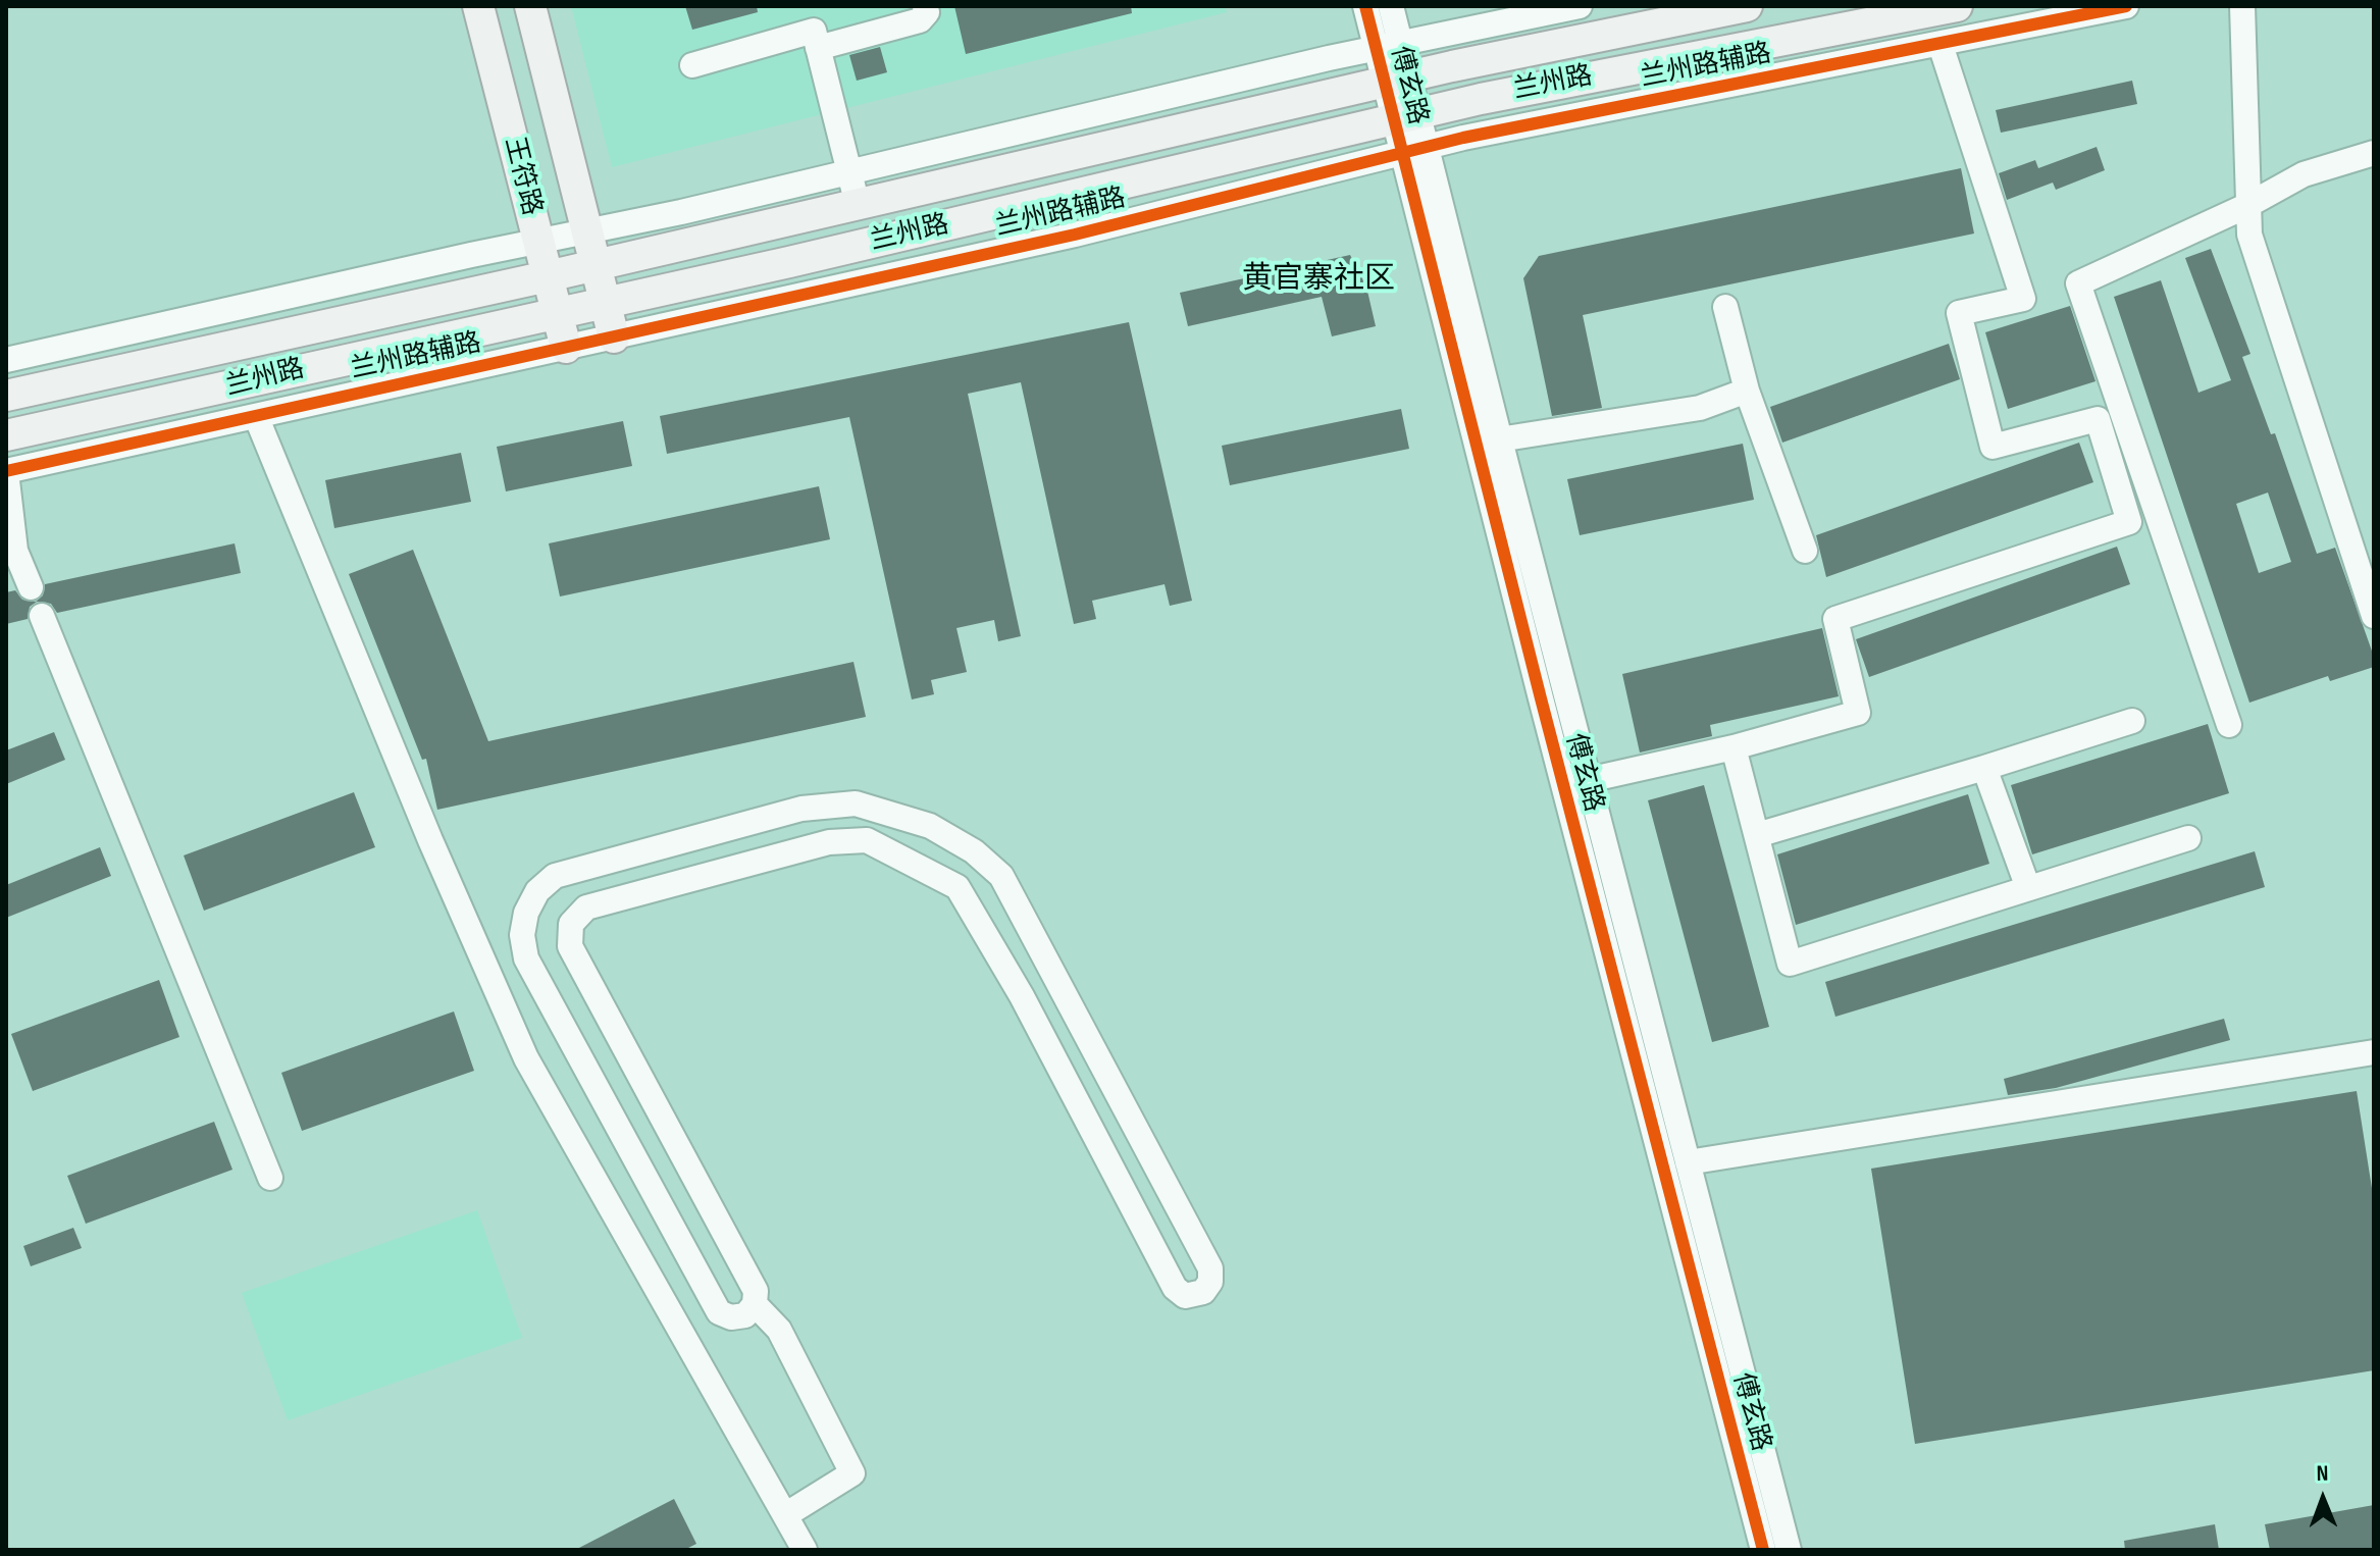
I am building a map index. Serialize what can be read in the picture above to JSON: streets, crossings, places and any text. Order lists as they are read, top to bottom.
{
  "streets": {
    "main road": ["兰州路", "王符路"],
    "street": ["兰州路辅路", "傅玄路"]
  },
  "crossings": [
    ["兰州路辅路", "傅玄路"],
    ["兰州路辅路", "王符路"],
    ["兰州路", "傅玄路"],
    ["兰州路", "王符路"]
  ],
  "districts": ["黄官寨社区"],
  "north": "top"
}
